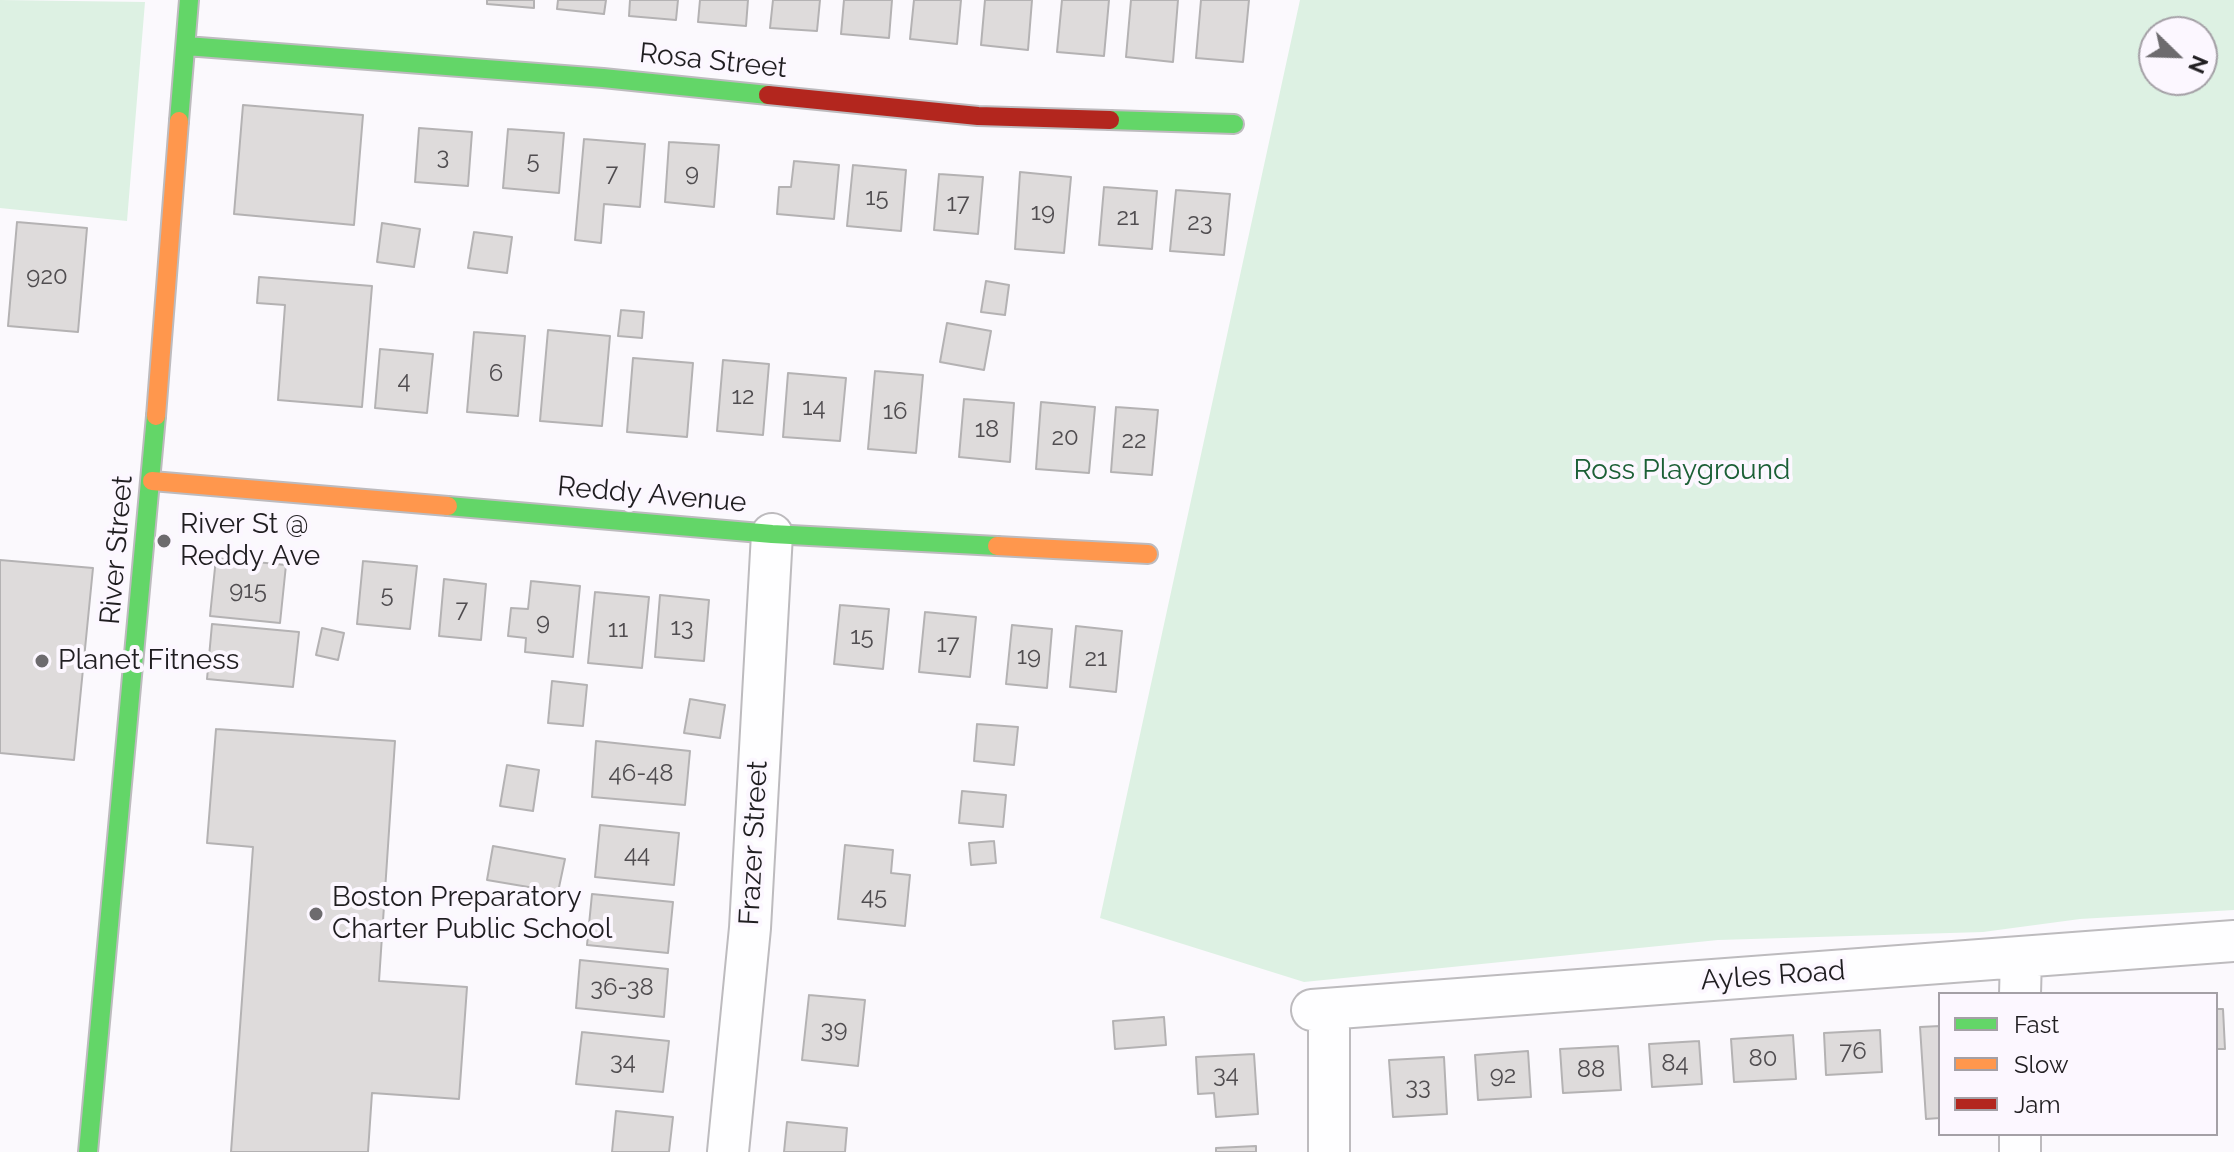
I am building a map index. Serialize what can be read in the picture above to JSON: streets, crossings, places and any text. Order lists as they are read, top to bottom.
{
  "streets": {
    "street": [
      "Rosa Street",
      "Reddy Avenue",
      "River Street",
      "Frazer Street",
      "Ayles Road"
    ]
  },
  "crossings": [
    ["Rosa Street", "River Street"],
    ["Reddy Avenue", "River Street"],
    ["Reddy Avenue", "Frazer Street"]
  ],
  "parks": ["Ross Playground"],
  "places": ["River St @ Reddy Ave", "Planet Fitness", "Boston Preparatory Charter Public School"],
  "house_numbers": [
    "3",
    "5",
    "7",
    "9",
    "15",
    "17",
    "19",
    "21",
    "23",
    "920",
    "6",
    "4",
    "12",
    "14",
    "16",
    "18",
    "20",
    "22",
    "915",
    "5",
    "7",
    "9",
    "13",
    "11",
    "15",
    "17",
    "19",
    "21",
    "46-48",
    "44",
    "45",
    "36-38",
    "39",
    "76",
    "80",
    "34",
    "84",
    "88",
    "34",
    "92",
    "33"
  ],
  "legend": ["Fast", "Slow", "Jam"],
  "north": "bottom right"
}
